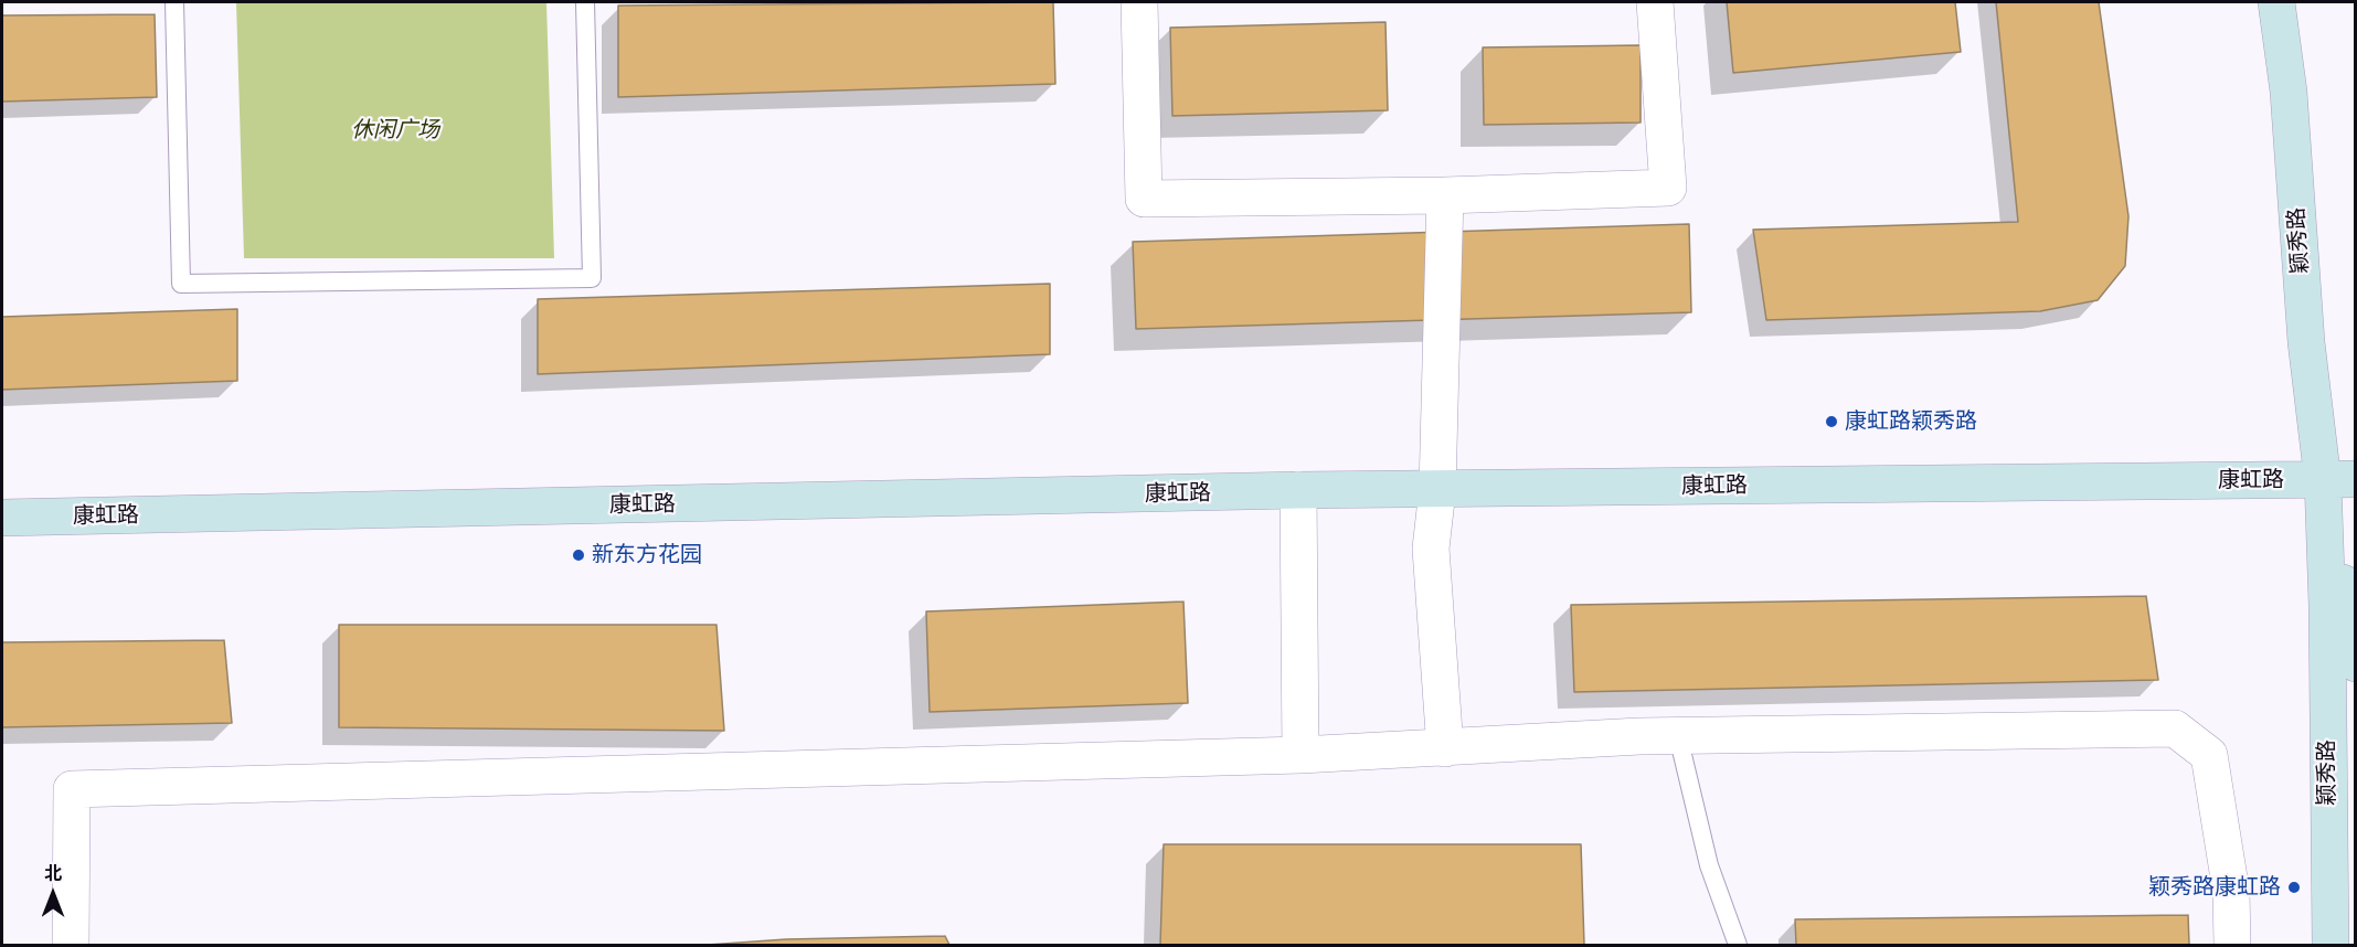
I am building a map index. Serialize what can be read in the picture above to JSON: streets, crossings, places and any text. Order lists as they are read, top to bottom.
{
  "streets": {
    "main road": ["颖秀路", "康虹路"]
  },
  "crossings": [
    ["颖秀路", "康虹路"]
  ],
  "parks": ["休闲广场"],
  "places": ["康虹路颖秀路", "新东方花园", "颖秀路康虹路"],
  "north": "top"
}
